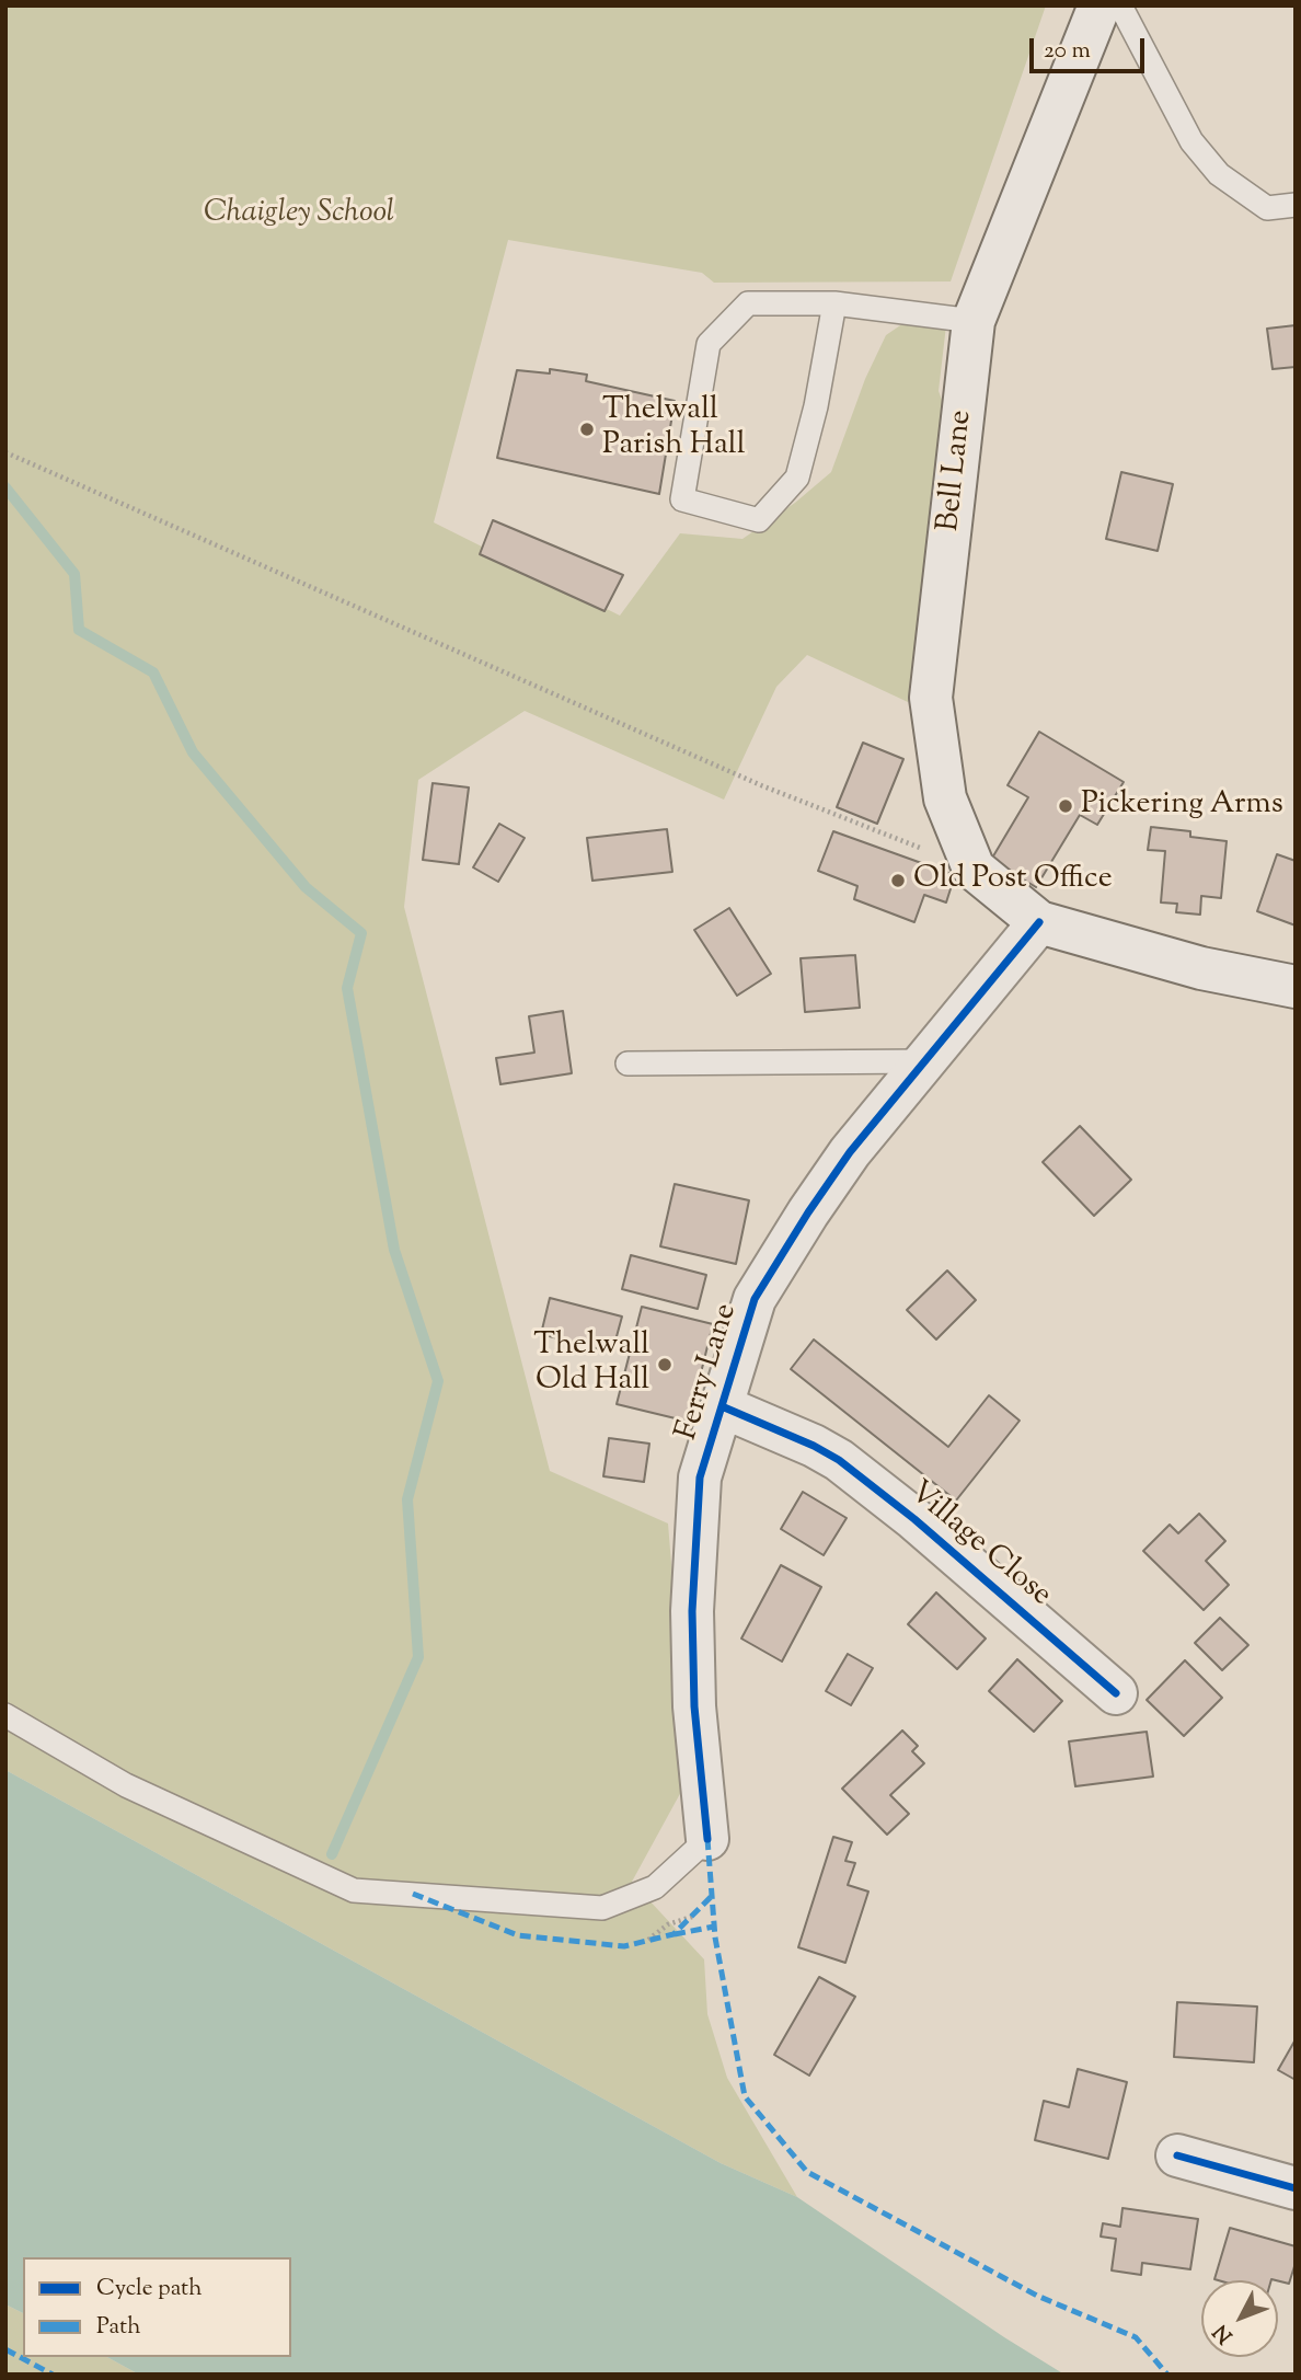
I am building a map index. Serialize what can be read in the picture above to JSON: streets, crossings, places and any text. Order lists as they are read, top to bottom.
{
  "streets": {
    "street": ["Bell Lane", "Ferry Lane", "Village Close"]
  },
  "crossings": [
    ["Bell Lane", "Ferry Lane"],
    ["Ferry Lane", "Village Close"]
  ],
  "parks": ["Chaigley School"],
  "places": [
    "Thelwall Parish Hall",
    "Pickering Arms",
    "Old Post Office",
    "Thelwall Old Hall"
  ],
  "legend": ["Cycle path", "Path"],
  "scale_bar": "20 m",
  "north": "bottom left"
}
